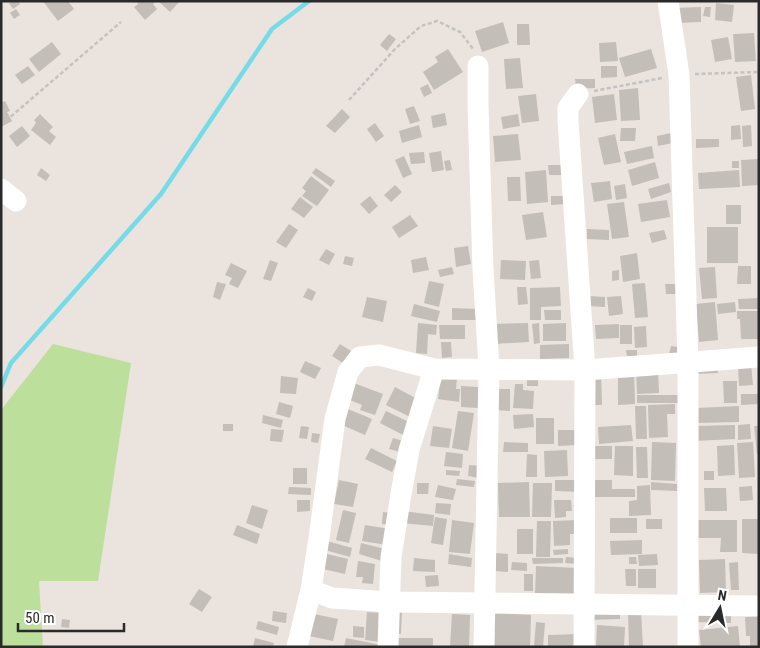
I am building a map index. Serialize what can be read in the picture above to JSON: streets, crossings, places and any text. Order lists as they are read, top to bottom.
{
  "scale_bar": "50 m",
  "north": "top"
}
